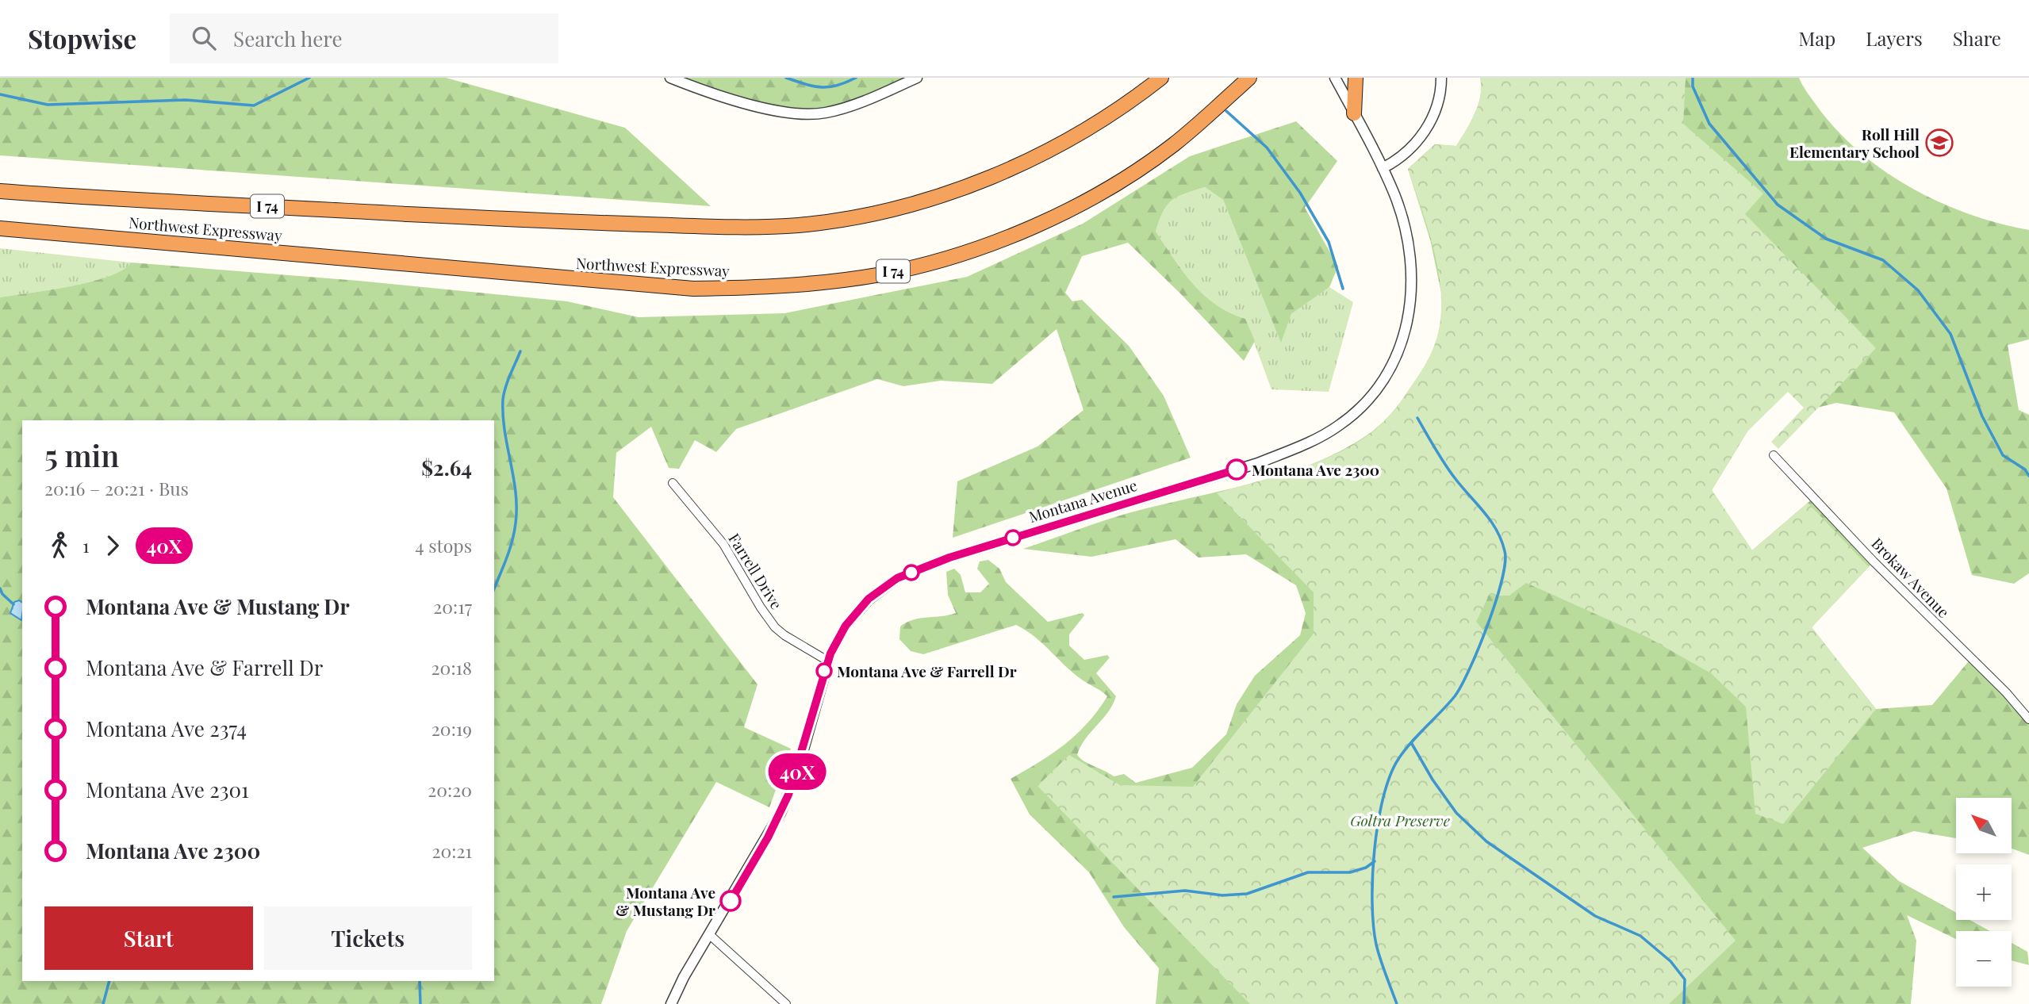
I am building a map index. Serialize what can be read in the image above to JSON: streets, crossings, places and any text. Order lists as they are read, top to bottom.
{
  "streets": {
    "highway": ["I 74", "Northwest Expressway"],
    "street": ["Montana Avenue", "Farrell Drive", "Brokaw Avenue"]
  },
  "crossings": [
    ["Montana Avenue", "Farrell Drive"]
  ],
  "parks": ["Goltra Preserve"],
  "places": {
    "school or university": ["Roll Hill Elementary School"],
    "other": ["Montana Ave 2300", "Montana Ave & Farrell Dr", "Montana Ave & Mustang Dr"]
  },
  "lines": ["bus line 40X"],
  "north": "top left",
  "page": {
    "header": "Stopwise",
    "search": "Search here",
    "nav": ["Map", "Layers", "Share"],
    "on_map": "40X",
    "heading": ["5 min", "20:16 – 20:21 · Bus", "$2.64"],
    "legs": ["1", "40X", "4 stops"],
    "list": [
      {
        "name": "Montana Ave & Mustang Dr",
        "value": "20:17"
      },
      {
        "name": "Montana Ave & Farrell Dr",
        "value": "20:18"
      },
      {
        "name": "Montana Ave 2374",
        "value": "20:19"
      },
      {
        "name": "Montana Ave 2301",
        "value": "20:20"
      },
      {
        "name": "Montana Ave 2300",
        "value": "20:21"
      }
    ],
    "map_buttons": ["+", "−"],
    "buttons": ["Start", "Tickets"]
  }
}
